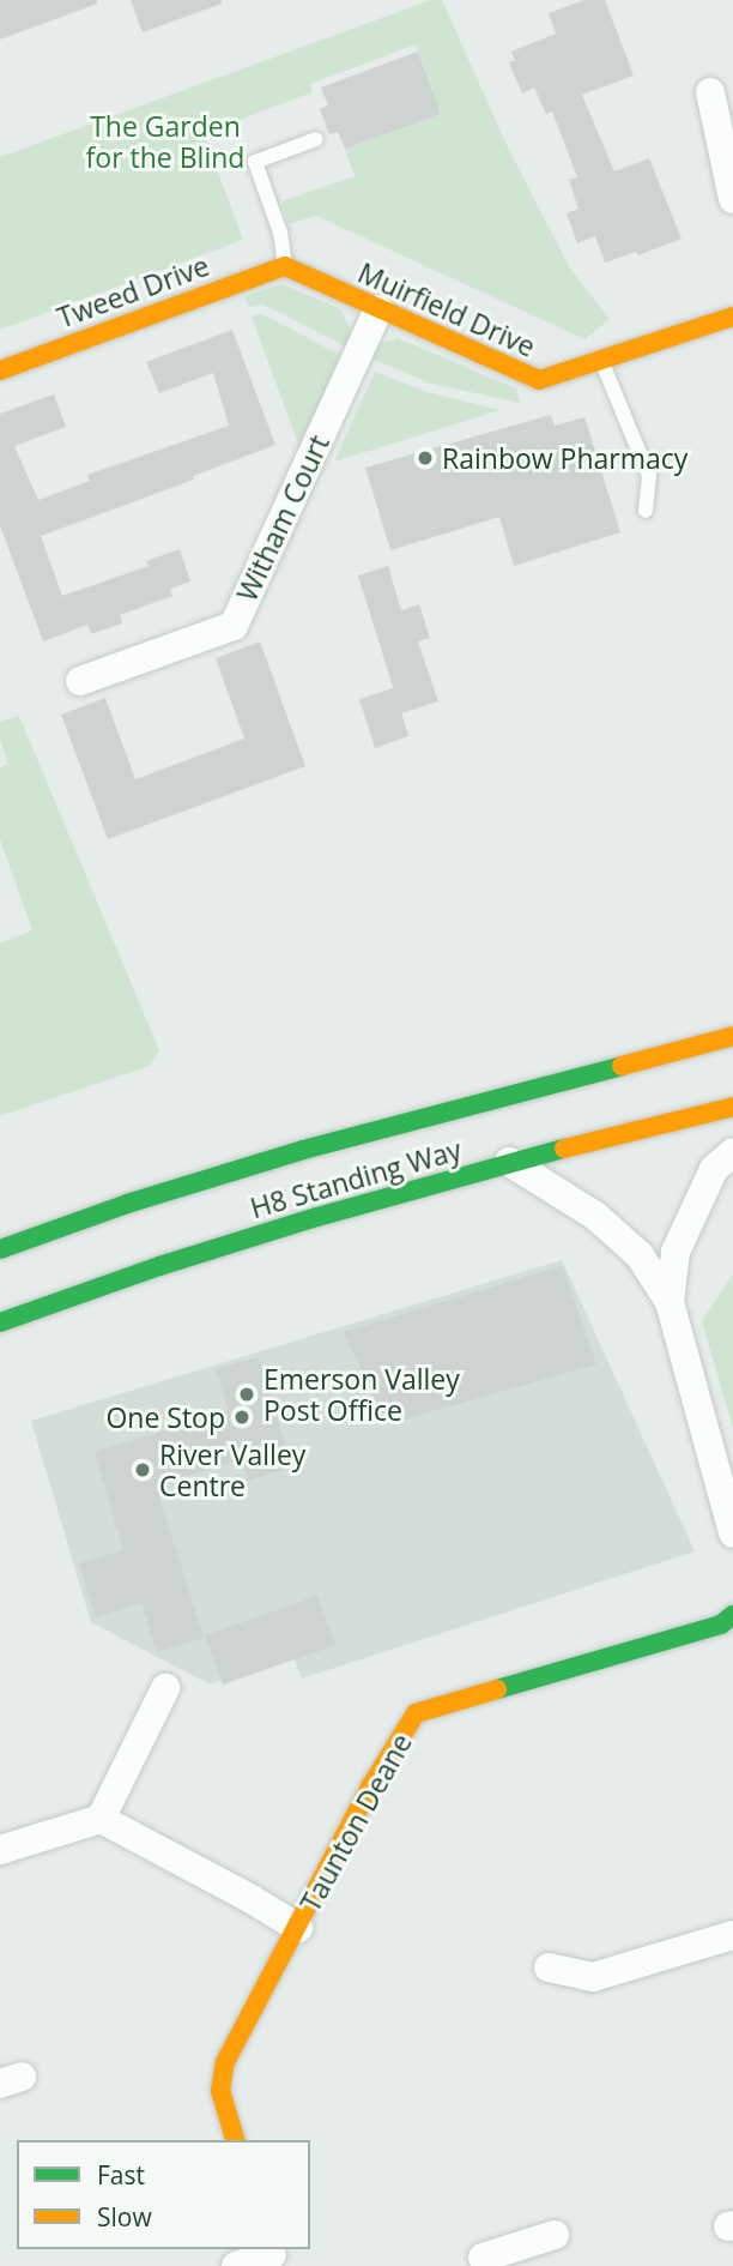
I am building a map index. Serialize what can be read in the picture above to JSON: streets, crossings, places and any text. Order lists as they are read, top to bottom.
{
  "streets": {
    "main road": [
      "Tweed Drive",
      "Muirfield Drive",
      "H8 Standing Way",
      "Taunton Deane"
    ],
    "street": ["Witham Court"]
  },
  "crossings": [
    ["Tweed Drive", "Muirfield Drive"],
    ["Muirfield Drive", "Witham Court"]
  ],
  "parks": ["The Garden for the Blind"],
  "places": [
    "Rainbow Pharmacy",
    "Emerson Valley Post Office",
    "One Stop",
    "River Valley Centre"
  ],
  "legend": ["Fast", "Slow"]
}
